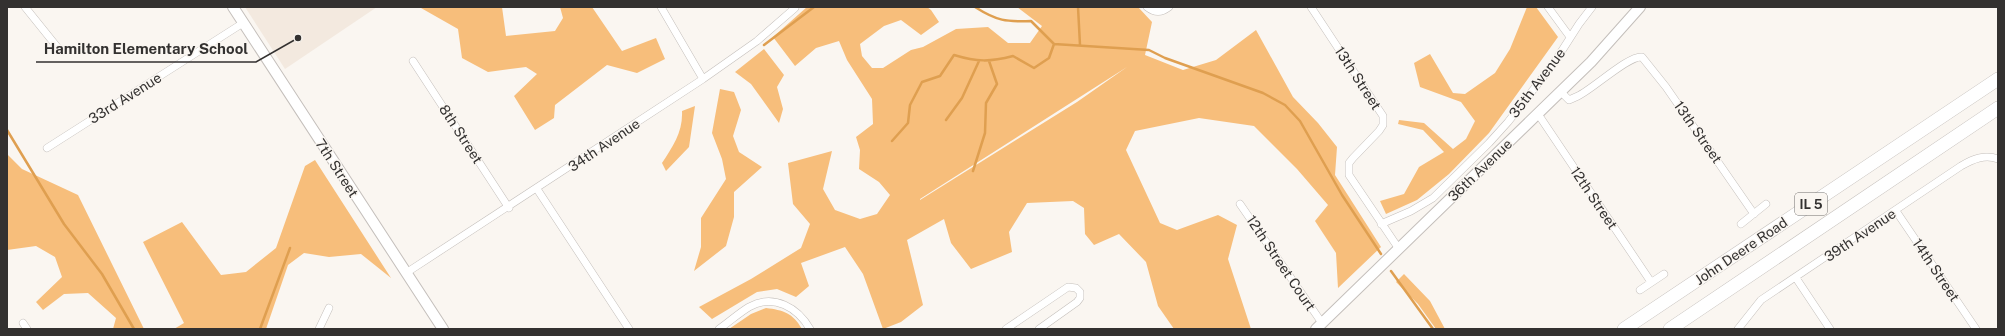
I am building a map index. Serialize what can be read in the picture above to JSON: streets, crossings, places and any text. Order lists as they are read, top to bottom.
{
  "streets": {
    "highway": ["IL 5", "John Deere Road"],
    "street": [
      "13th Street",
      "35th Avenue",
      "33rd Avenue",
      "8th Street",
      "34th Avenue",
      "7th Street",
      "36th Avenue",
      "12th Street",
      "39th Avenue",
      "12th Street Court",
      "14th Street"
    ]
  },
  "crossings": [
    ["13th Street", "35th Avenue"],
    ["13th Street", "36th Avenue"],
    ["33rd Avenue", "7th Street"],
    ["8th Street", "34th Avenue"],
    ["34th Avenue", "7th Street"],
    ["36th Avenue", "12th Street"],
    ["36th Avenue", "12th Street Court"],
    ["39th Avenue", "14th Street"]
  ],
  "places": ["Hamilton Elementary School"]
}
